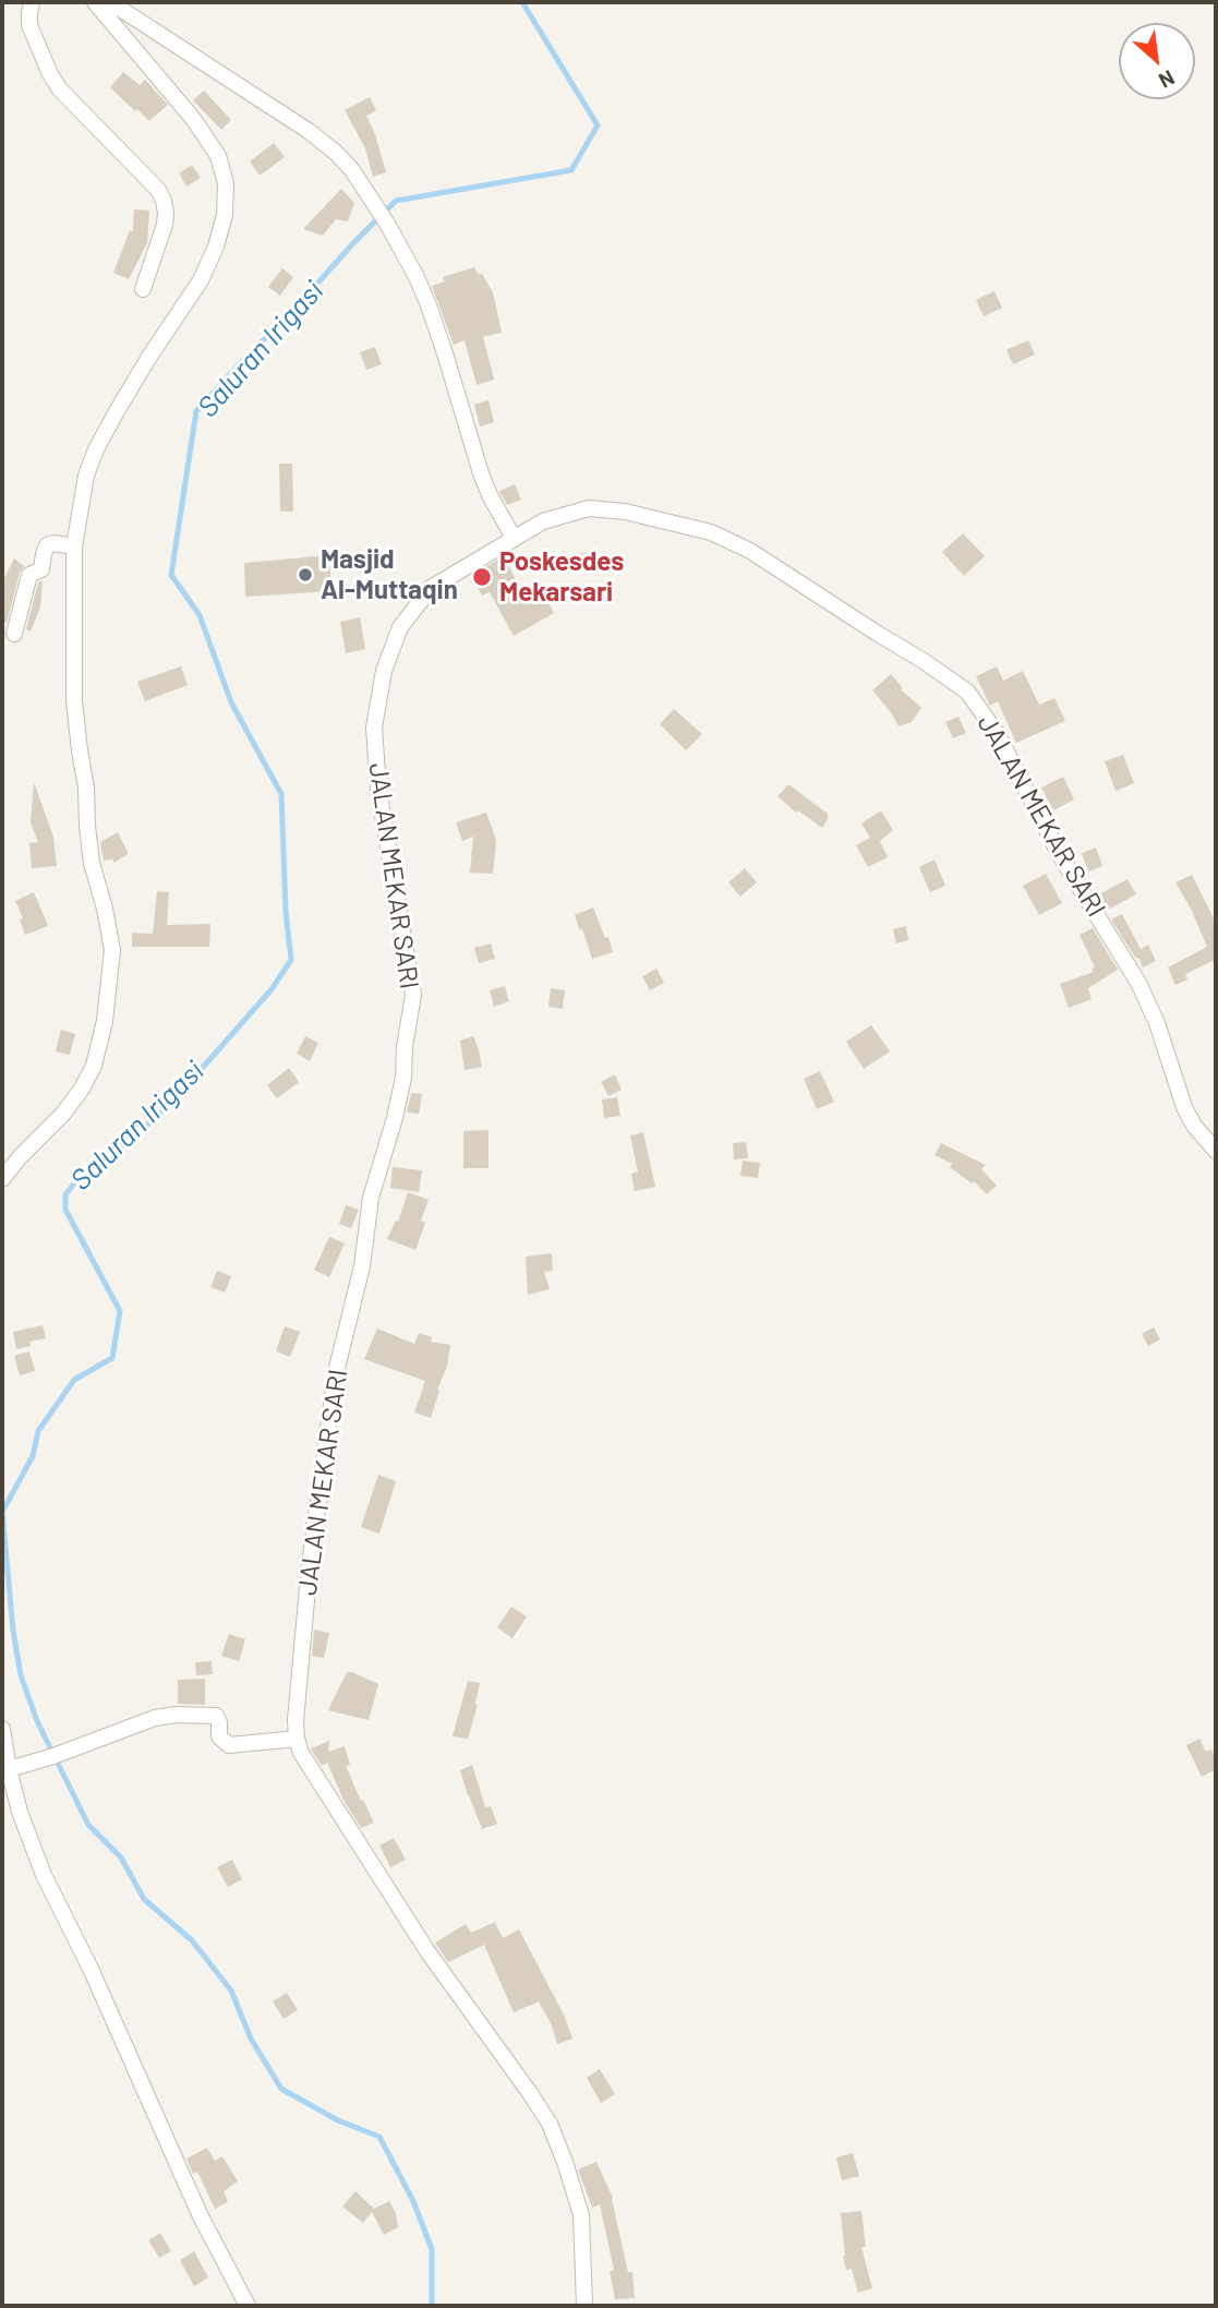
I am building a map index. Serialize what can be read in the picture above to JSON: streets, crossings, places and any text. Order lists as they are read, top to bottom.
{
  "streets": {
    "street": ["JALAN MEKAR SARI"]
  },
  "water": ["Saluran Irigasi"],
  "places": ["Masjid Al-Muttaqin", "Poskesdes Mekarsari"],
  "north": "bottom right"
}
